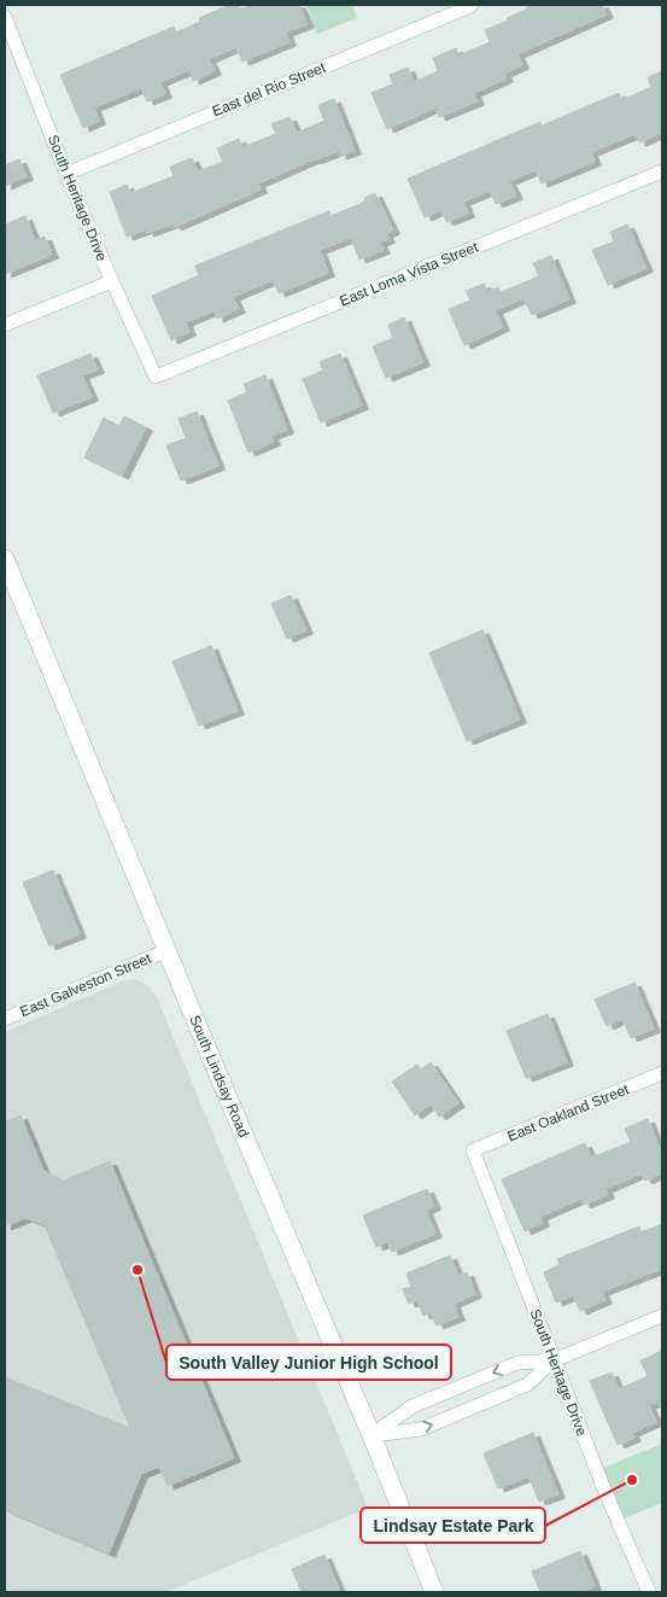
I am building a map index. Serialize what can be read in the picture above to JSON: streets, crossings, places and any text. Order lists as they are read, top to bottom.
{
  "streets": {
    "main road": ["South Lindsay Road"],
    "street": [
      "East del Rio Street",
      "South Heritage Drive",
      "East Loma Vista Street",
      "East Galveston Street",
      "East Oakland Street"
    ]
  },
  "crossings": [
    ["East del Rio Street", "South Heritage Drive"],
    ["South Heritage Drive", "East Loma Vista Street"],
    ["South Heritage Drive", "East Oakland Street"],
    ["East Galveston Street", "South Lindsay Road"]
  ],
  "places": ["South Valley Junior High School", "Lindsay Estate Park"]
}
